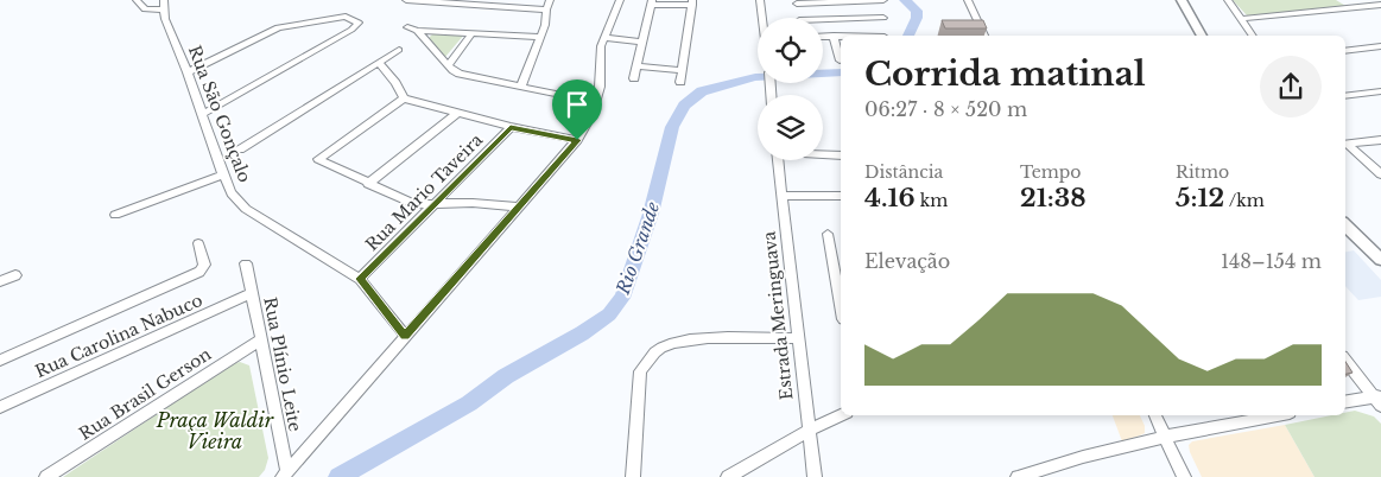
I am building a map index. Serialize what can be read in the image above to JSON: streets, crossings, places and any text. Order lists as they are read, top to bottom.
{
  "streets": {
    "street": [
      "Rua São Gonçalo",
      "Rua Mario Taveira",
      "Estrada Meringuava",
      "Rua Carolina Nabuco",
      "Rua Plínio Leite",
      "Rua Brasil Gerson"
    ]
  },
  "crossings": [
    ["Rua São Gonçalo", "Rua Mario Taveira"],
    ["Rua Carolina Nabuco", "Rua Plínio Leite"],
    ["Rua Plínio Leite", "Rua Brasil Gerson"]
  ],
  "water": ["Rio Grande"],
  "parks": ["Praça Waldir Vieira"],
  "page": {
    "heading": ["Corrida matinal", "06:27 · 8 × 520 m"],
    "stats": [
      ["Distância", "4.16 km"],
      ["Tempo", "21:38"],
      ["Ritmo", "5:12 /km"]
    ],
    "chart": ["Elevação", "148–154 m"]
  }
}
